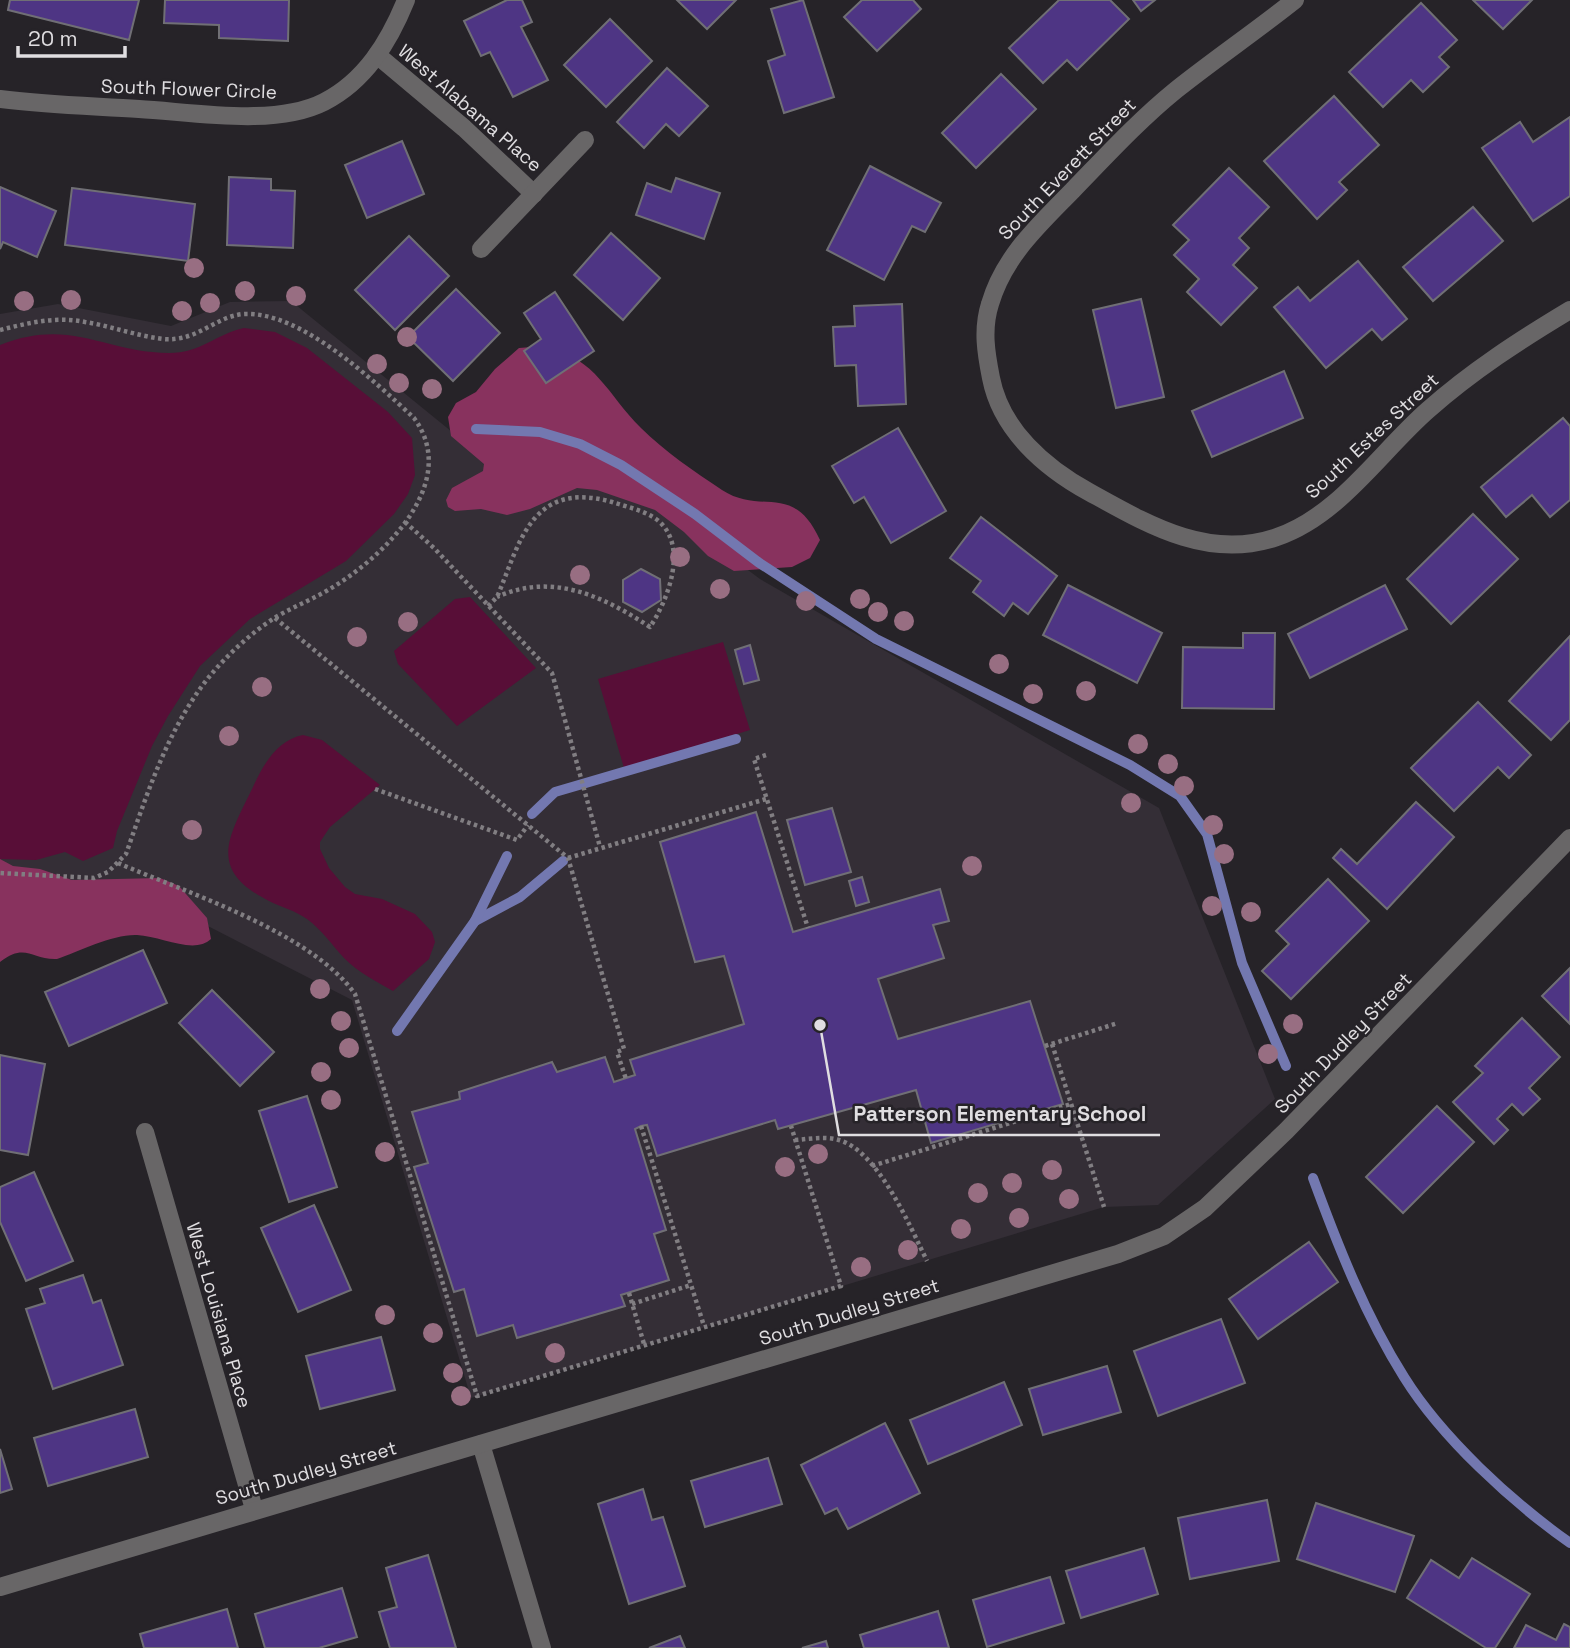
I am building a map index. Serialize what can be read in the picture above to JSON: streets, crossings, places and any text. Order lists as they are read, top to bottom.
{
  "streets": {
    "street": [
      "South Flower Circle",
      "West Alabama Place",
      "South Everett Street",
      "South Estes Street",
      "South Dudley Street",
      "West Louisiana Place"
    ]
  },
  "crossings": [
    ["South Flower Circle", "West Alabama Place"],
    ["South Everett Street", "South Estes Street"],
    ["South Dudley Street", "West Louisiana Place"]
  ],
  "places": ["Patterson Elementary School"],
  "scale_bar": "20 m"
}
